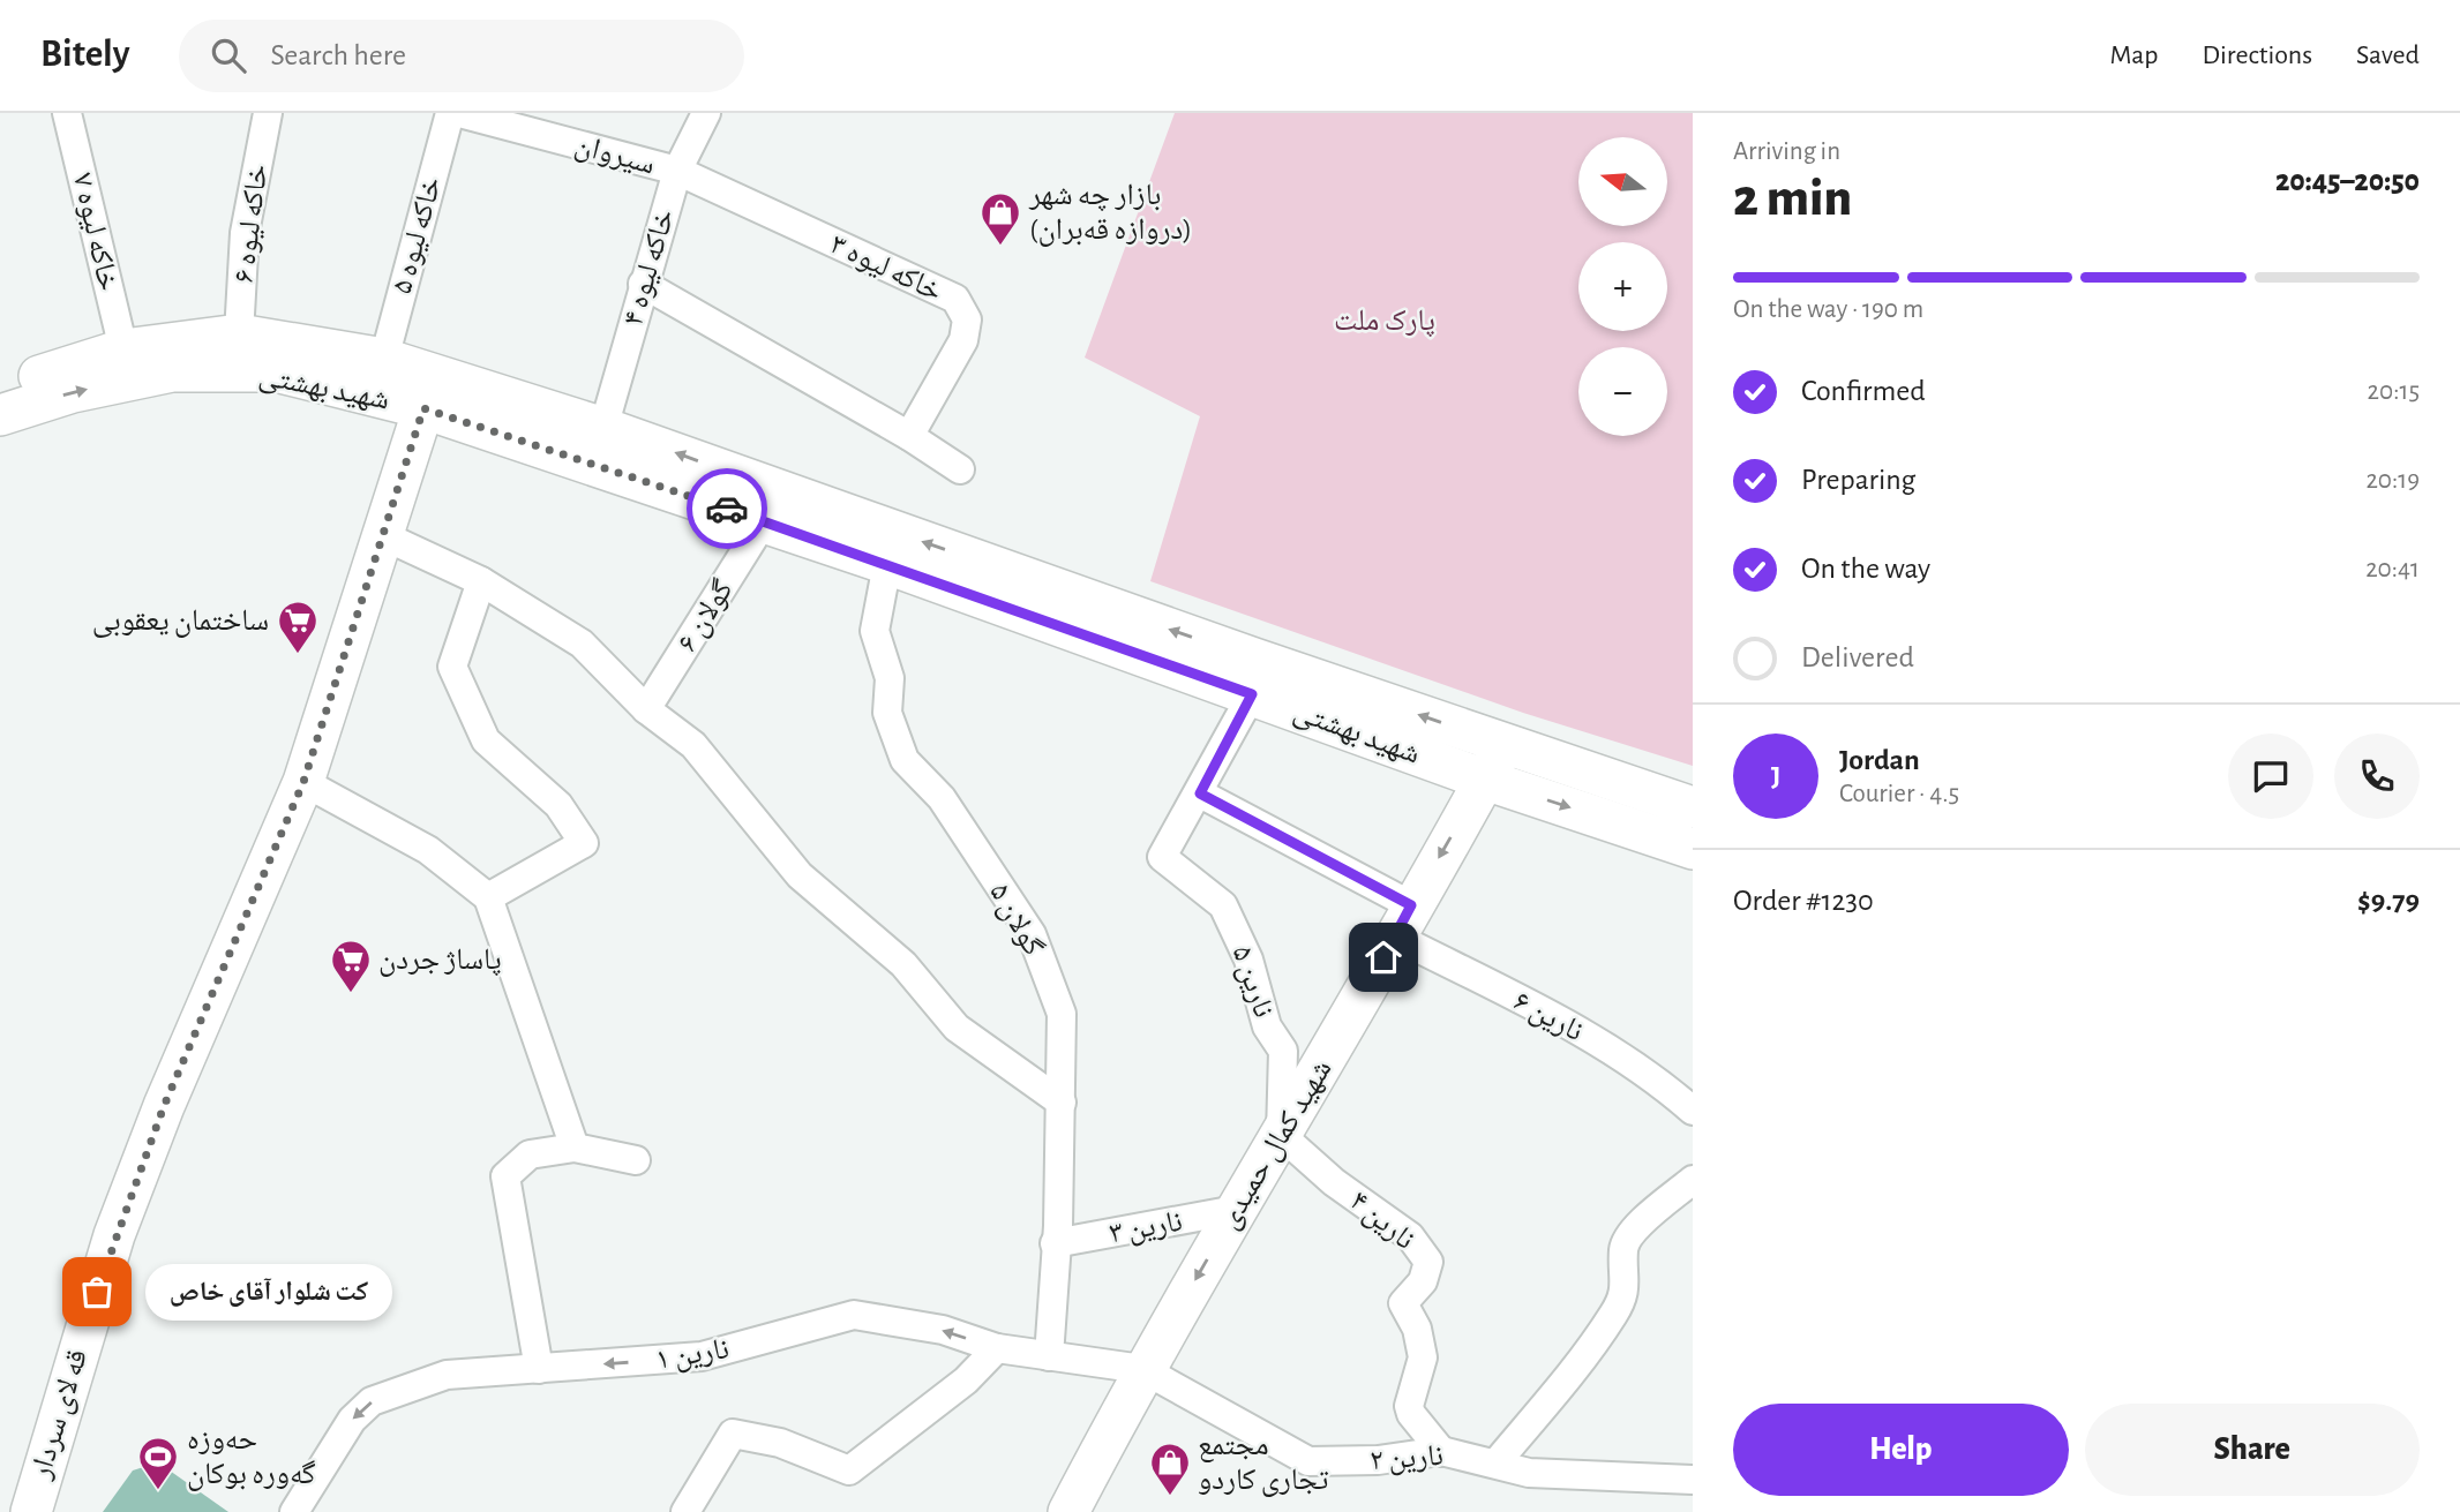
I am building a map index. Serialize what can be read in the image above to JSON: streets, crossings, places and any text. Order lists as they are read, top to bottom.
{
  "streets": {
    "main road": ["شهید بهشتی", "شهید کمال حمیدی", "قه لای سردار"],
    "street": [
      "سیروان",
      "خاکه لیوه ۶",
      "خاکه لیوه ۷",
      "خاکه لیوه ۵",
      "خاکه لیوه ۴",
      "خاکه لیوه ۳",
      "گولان ۶",
      "گولان ۵",
      "نارین ۵",
      "نارین ۶",
      "نارین ۴",
      "نارین ۳",
      "نارین ۱",
      "نارین ۲"
    ]
  },
  "crossings": [
    ["سیروان", "خاکه لیوه ۴"],
    ["سیروان", "خاکه لیوه ۳"],
    ["خاکه لیوه ۶", "شهید بهشتی"],
    ["خاکه لیوه ۷", "شهید بهشتی"],
    ["خاکه لیوه ۵", "شهید بهشتی"],
    ["خاکه لیوه ۴", "خاکه لیوه ۳"],
    ["خاکه لیوه ۴", "شهید بهشتی"],
    ["شهید بهشتی", "گولان ۶"],
    ["شهید بهشتی", "گولان ۵"],
    ["شهید بهشتی", "شهید کمال حمیدی"],
    ["شهید بهشتی", "قه لای سردار"],
    ["گولان ۵", "نارین ۳"],
    ["گولان ۵", "نارین ۱"],
    ["نارین ۵", "نارین ۶"],
    ["نارین ۵", "شهید کمال حمیدی"],
    ["نارین ۵", "نارین ۴"],
    ["نارین ۶", "شهید کمال حمیدی"],
    ["شهید کمال حمیدی", "نارین ۴"],
    ["شهید کمال حمیدی", "نارین ۳"],
    ["شهید کمال حمیدی", "نارین ۱"],
    ["شهید کمال حمیدی", "نارین ۲"],
    ["نارین ۴", "نارین ۲"],
    ["نارین ۱", "نارین ۲"]
  ],
  "one_way": ["شهید کمال حمیدی", "نارین ۱"],
  "parks": ["پارک ملت"],
  "places": {
    "shop": ["بازار چه شهر (دروازه قه‌بران)", "مجتمع تجاری کاردو"],
    "supermarket": ["ساختمان یعقوبی", "پاساژ جردن"],
    "other": ["کت شلوار آقای خاص"],
    "sports": ["حه‌وزه گه‌وره بوکان"]
  },
  "north": "left",
  "page": {
    "header": "Bitely",
    "search": "Search here",
    "nav": ["Map", "Directions", "Saved"],
    "heading": ["2 min", "Arriving in", "20:45–20:50"],
    "panel": [
      "Jordan",
      "Courier · 4.5",
      "Order #1230",
      "$9.79"
    ],
    "map_buttons": ["+", "−"],
    "bar": "On the way · 190 m",
    "list": [
      ["Confirmed", "20:15"],
      ["Preparing", "20:19"],
      ["On the way", "20:41"],
      "Delivered"
    ],
    "round": "J",
    "bubble": "کت شلوار آقای خاص",
    "buttons": ["Help", "Share"]
  }
}
